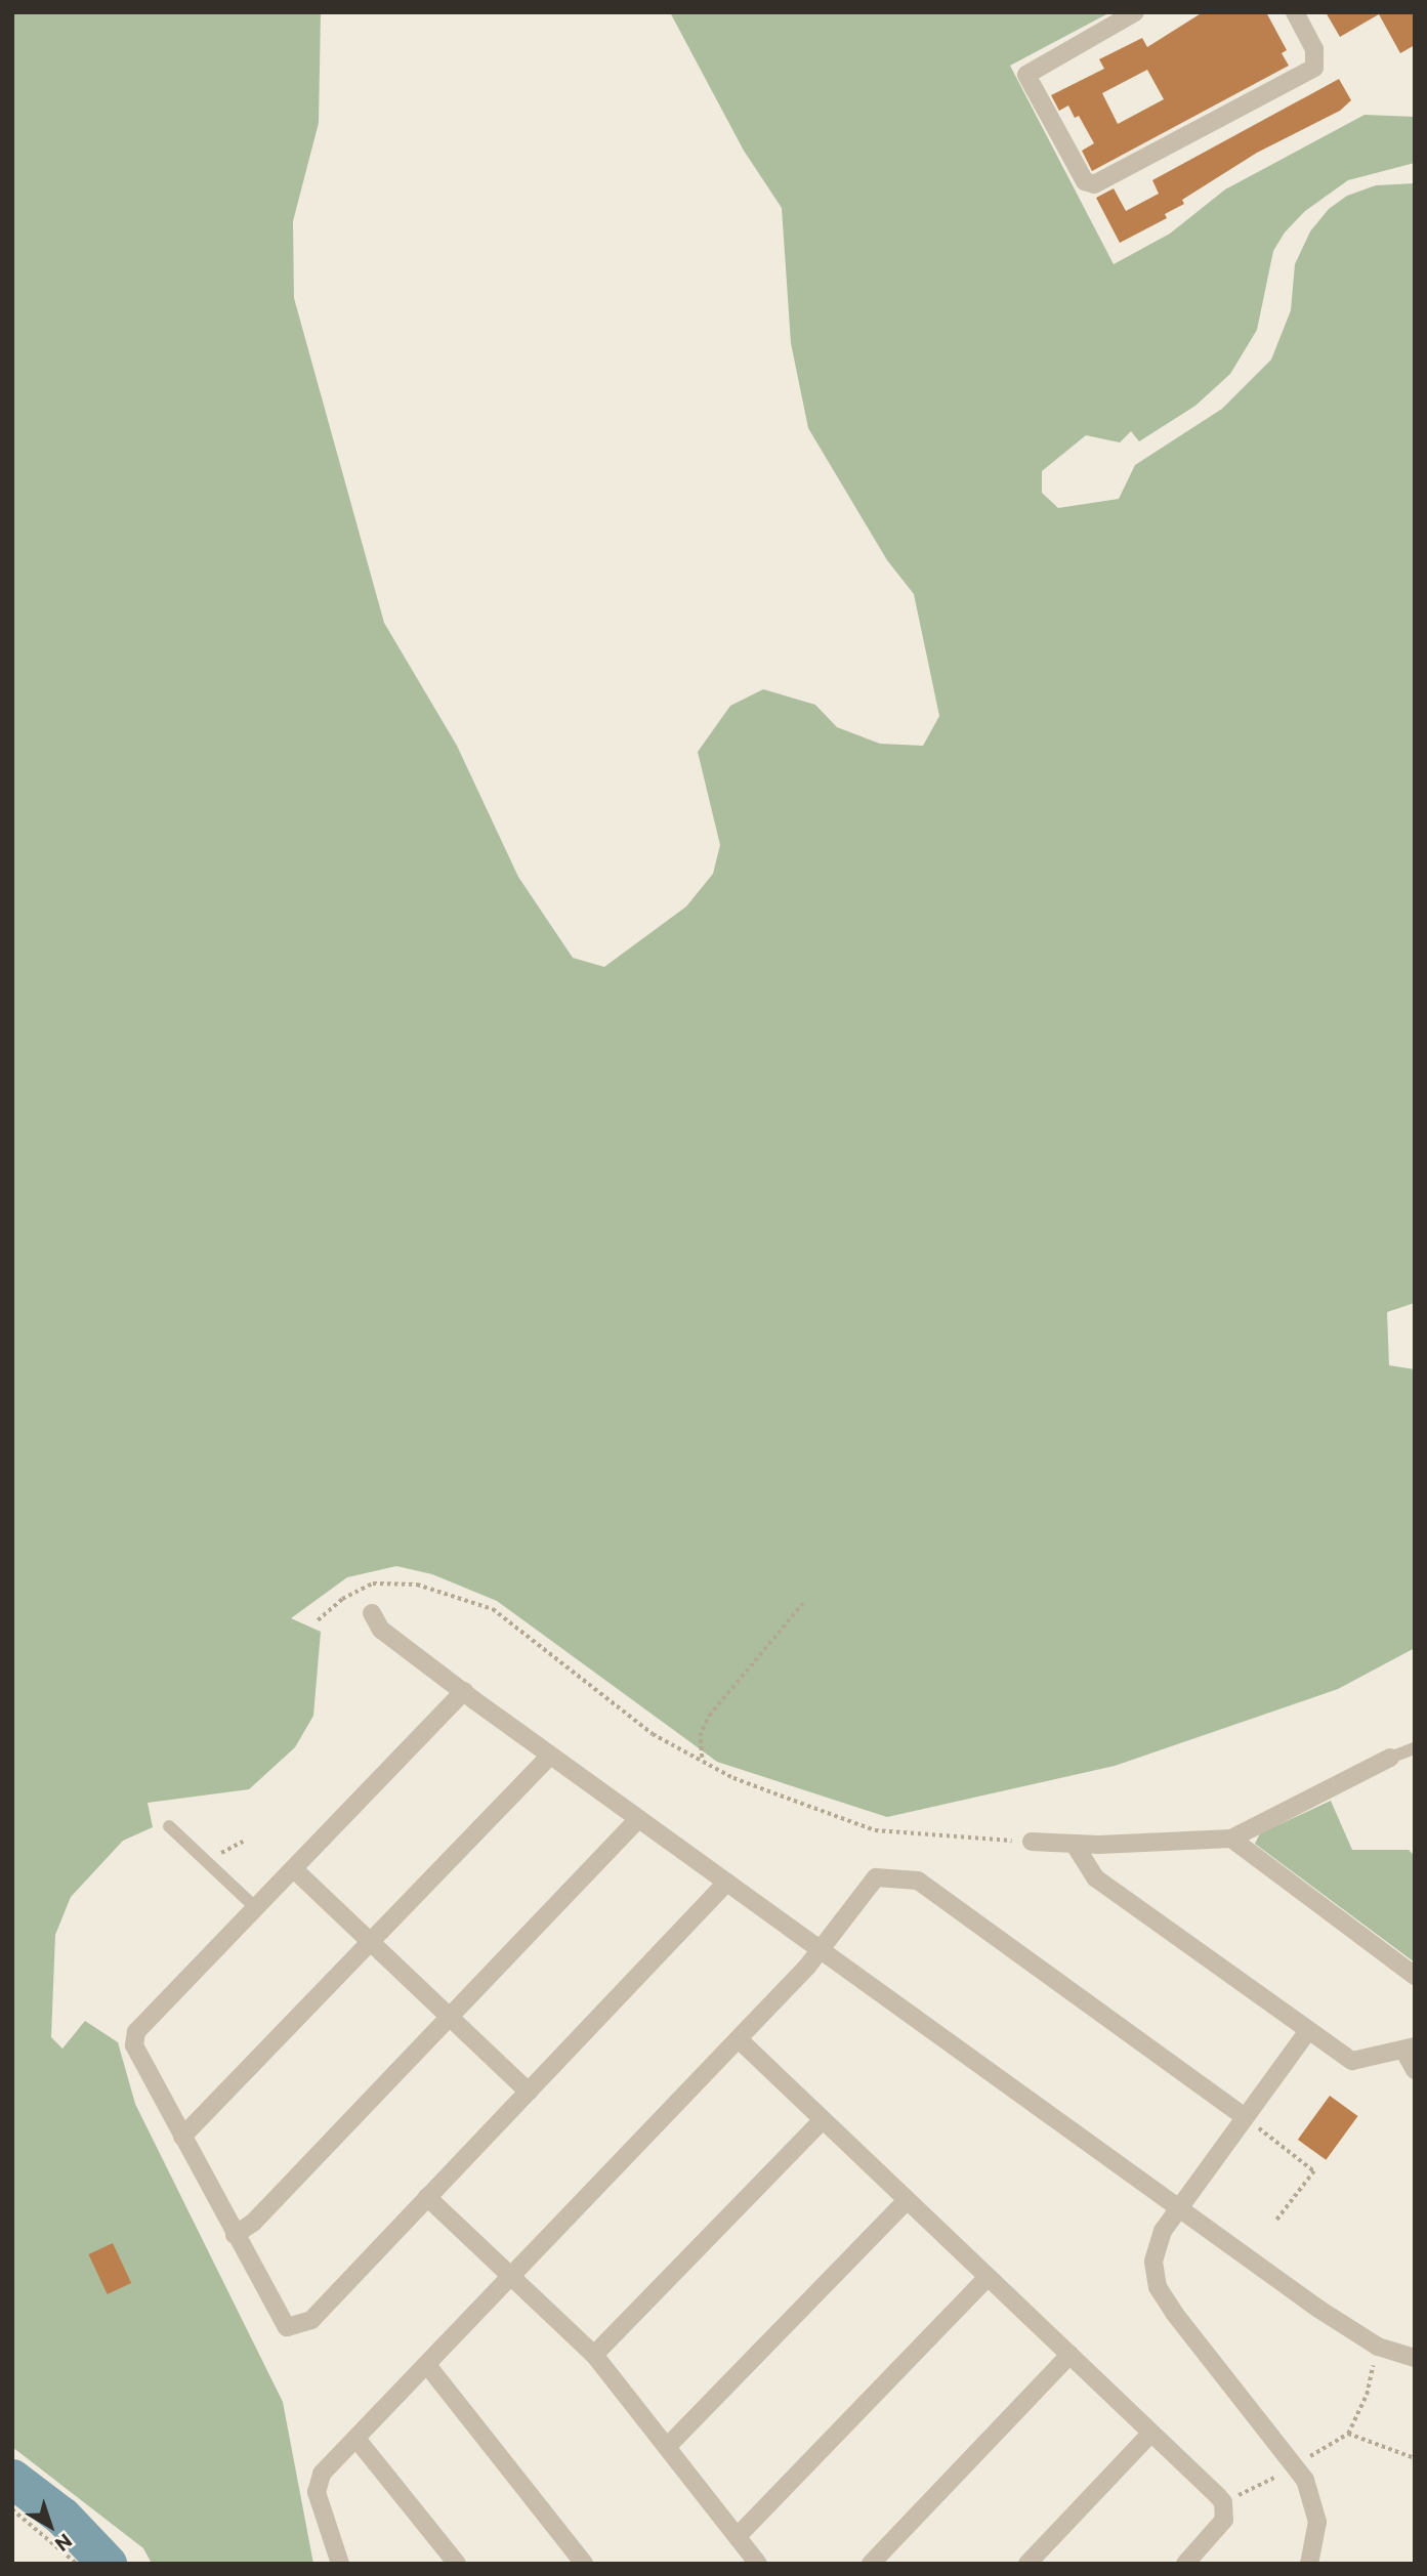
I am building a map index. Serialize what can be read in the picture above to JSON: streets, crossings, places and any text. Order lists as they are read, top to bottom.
{
  "north": "bottom right"
}
